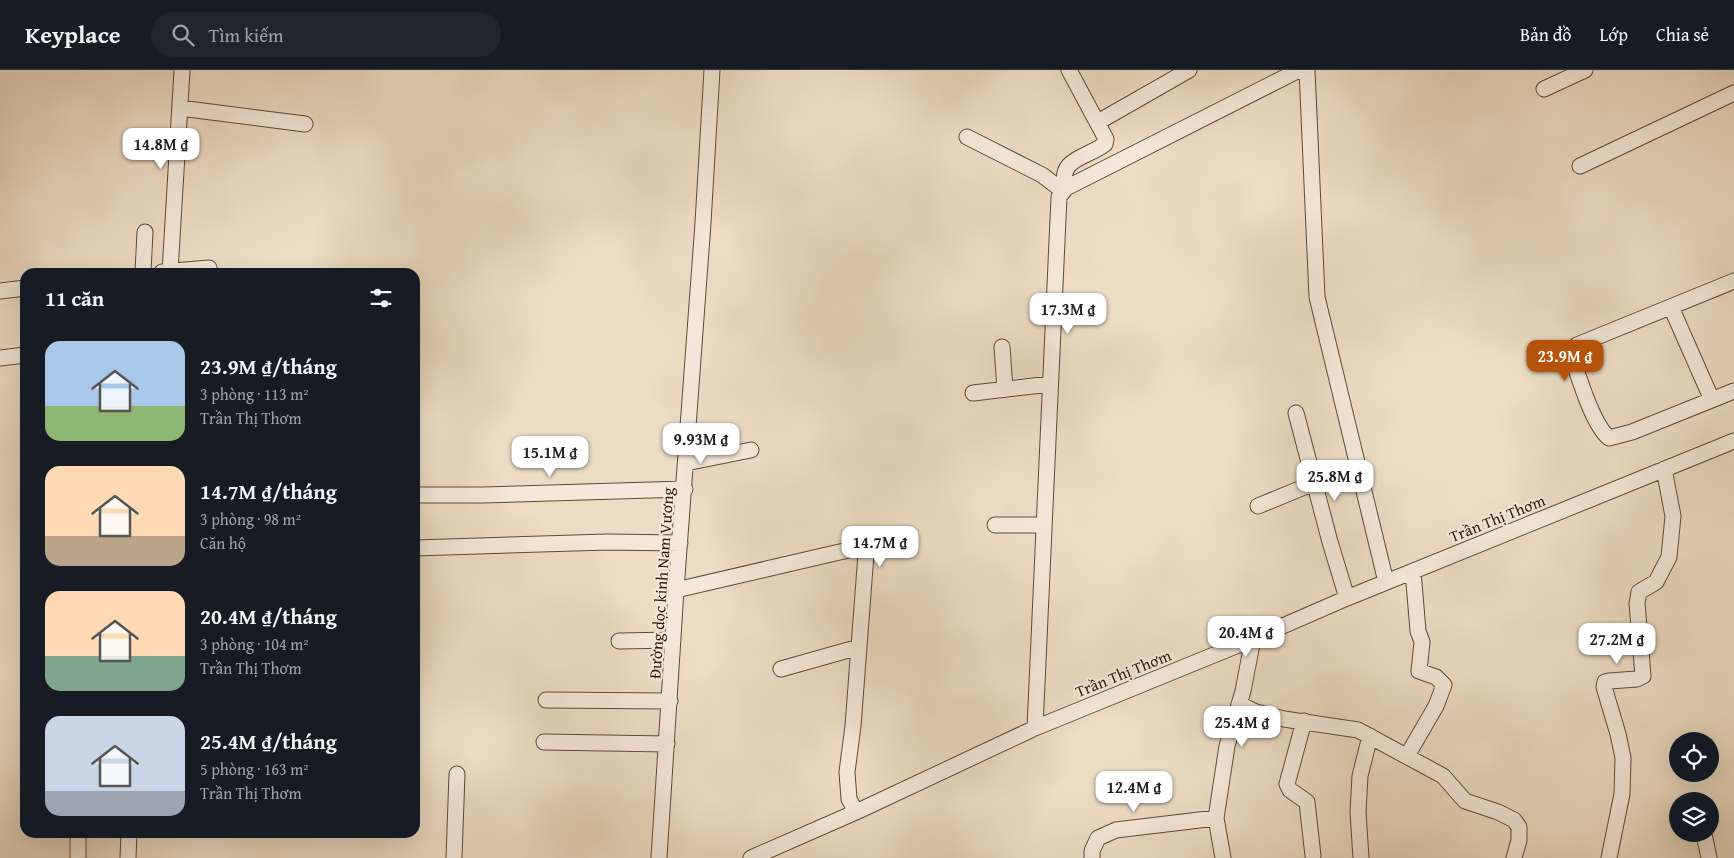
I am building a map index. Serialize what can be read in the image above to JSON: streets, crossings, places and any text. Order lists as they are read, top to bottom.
{
  "streets": {
    "street": ["Trần Thị Thơm", "Đường dọc kinh Nam Vương"]
  },
  "page": {
    "header": "Keyplace",
    "search": "Tìm kiếm",
    "nav": ["Bản đồ", "Lớp", "Chia sẻ"],
    "price": [
      "14.8M ₫",
      "17.3M ₫",
      "23.9M ₫",
      "9.93M ₫",
      "15.1M ₫",
      "25.8M ₫",
      "14.7M ₫",
      "20.4M ₫",
      "27.2M ₫",
      "25.4M ₫",
      "12.4M ₫"
    ],
    "heading": "11 căn",
    "list": [
      {
        "name": "23.9M ₫/tháng",
        "note": "3 phòng · 113 m² · Trần Thị Thơm"
      },
      {
        "name": "14.7M ₫/tháng",
        "note": "3 phòng · 98 m² · Căn hộ"
      },
      {
        "name": "20.4M ₫/tháng",
        "note": "3 phòng · 104 m² · Trần Thị Thơm"
      },
      {
        "name": "25.4M ₫/tháng",
        "note": "5 phòng · 163 m² · Trần Thị Thơm"
      }
    ]
  }
}
